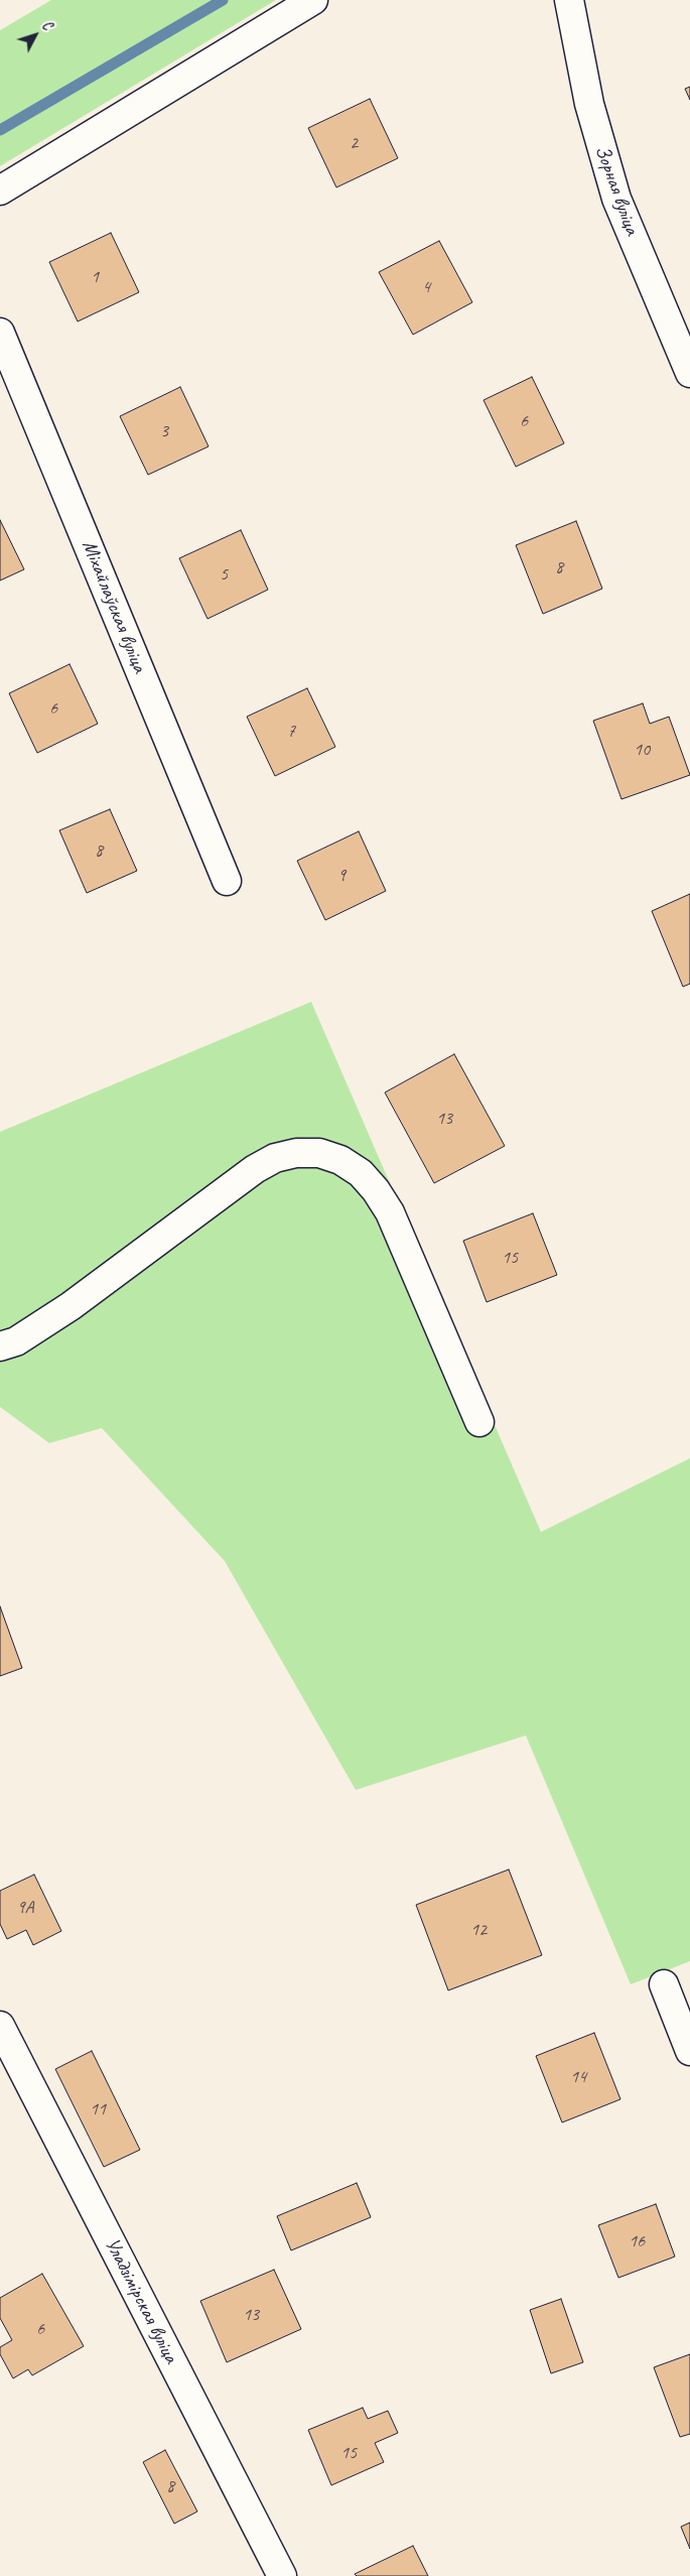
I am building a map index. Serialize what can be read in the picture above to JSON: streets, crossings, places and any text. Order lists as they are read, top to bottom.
{
  "streets": {
    "street": ["Зорная вуліца", "Міхайлаўская вуліца", "Уладзімірская вуліца"]
  },
  "house_numbers": [
    "2",
    "1",
    "4",
    "6",
    "3",
    "8",
    "5",
    "6",
    "7",
    "10",
    "8",
    "9",
    "13",
    "15",
    "9А",
    "12",
    "14",
    "11",
    "16",
    "13",
    "6",
    "15",
    "8"
  ],
  "north": "top right"
}
